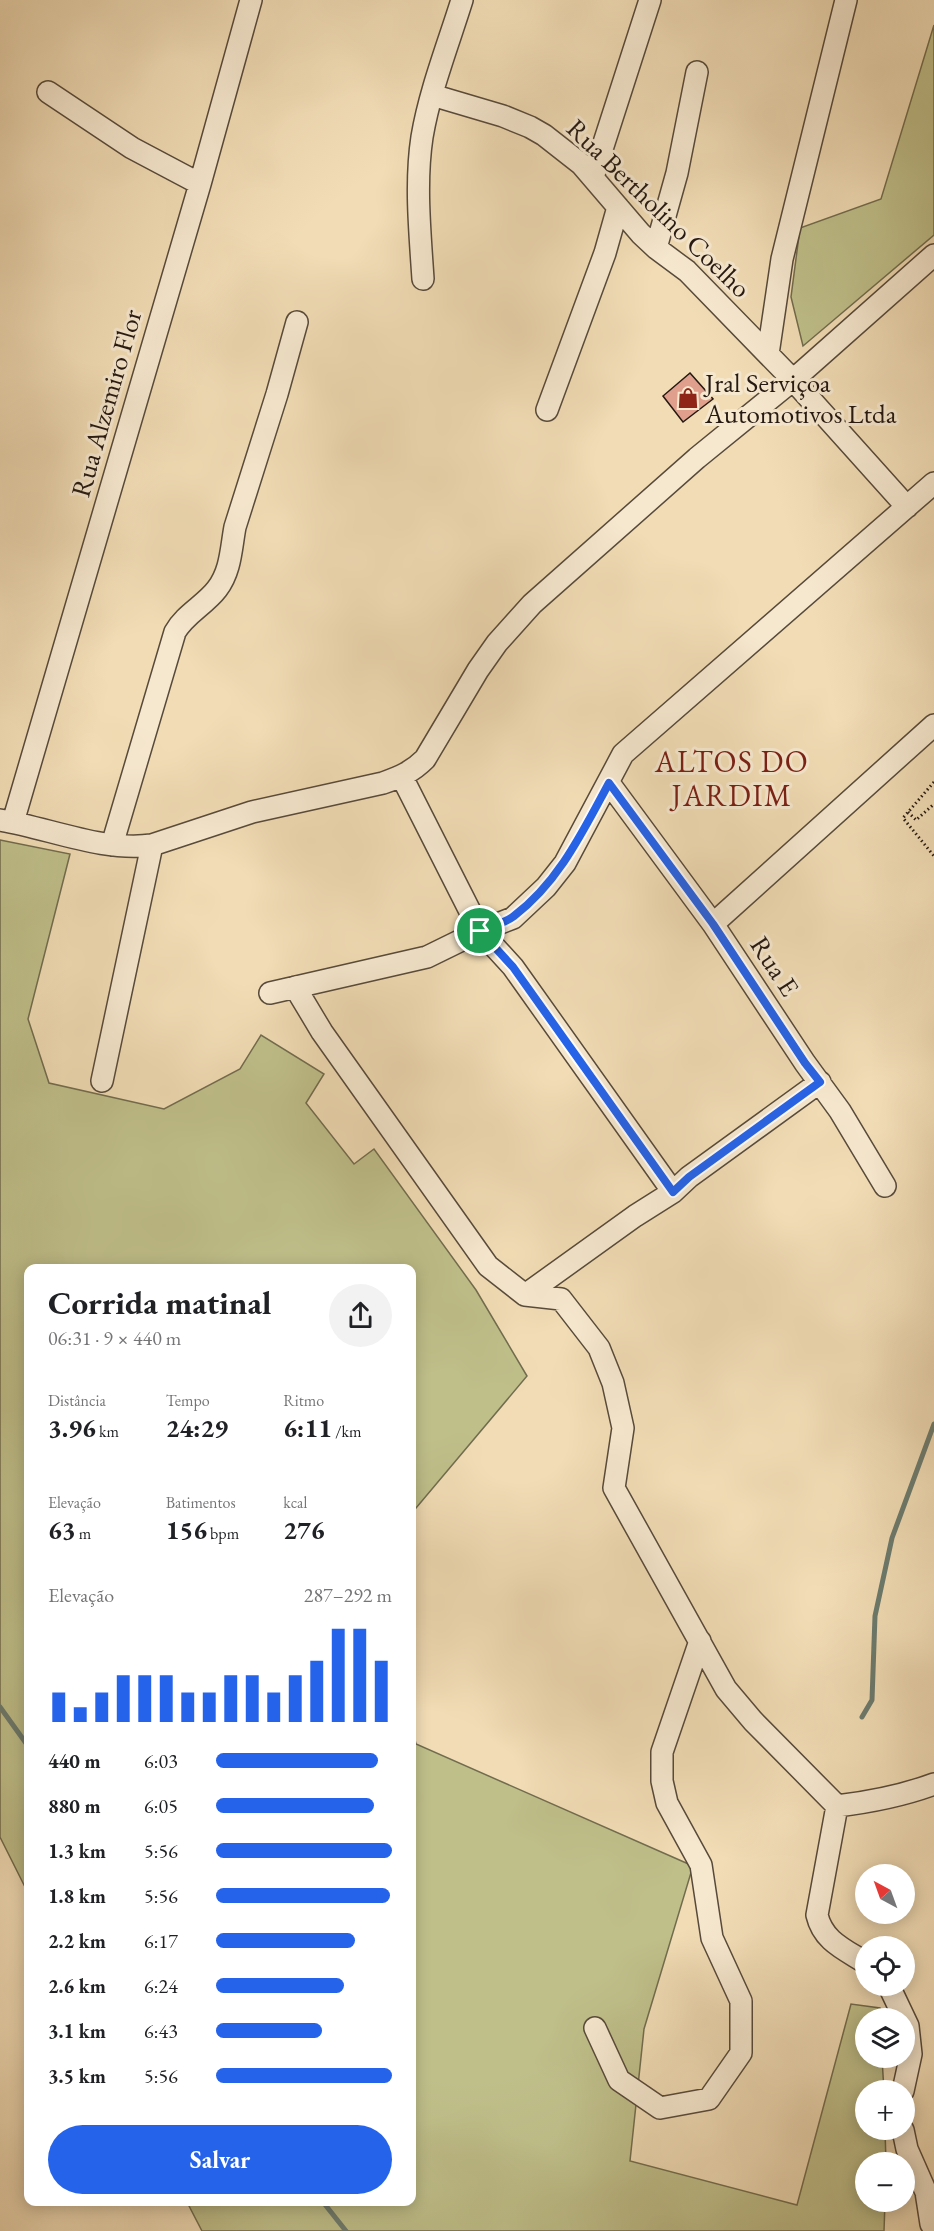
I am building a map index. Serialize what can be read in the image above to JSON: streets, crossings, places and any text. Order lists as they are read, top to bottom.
{
  "streets": {
    "street": ["Rua Bertholino Coelho", "Rua Alzemiro Flor", "Rua E"]
  },
  "districts": ["ALTOS DO JARDIM"],
  "places": {
    "shop": ["Jral Serviçoa Automotivos Ltda"]
  },
  "north": "top left",
  "page": {
    "heading": ["Corrida matinal", "06:31 · 9 × 440 m"],
    "stats": [
      ["Distância", "3.96 km"],
      ["Tempo", "24:29"],
      ["Ritmo", "6:11 /km"],
      ["Elevação", "63 m"],
      ["Batimentos", "156 bpm"],
      ["kcal", "276"]
    ],
    "chart": ["Elevação", "287–292 m"],
    "list": [
      {
        "name": "440 m",
        "note": "6:03"
      },
      {
        "name": "880 m",
        "note": "6:05"
      },
      {
        "name": "1.3 km",
        "note": "5:56"
      },
      {
        "name": "1.8 km",
        "note": "5:56"
      },
      {
        "name": "2.2 km",
        "note": "6:17"
      },
      {
        "name": "2.6 km",
        "note": "6:24"
      },
      {
        "name": "3.1 km",
        "note": "6:43"
      },
      {
        "name": "3.5 km",
        "note": "5:56"
      }
    ],
    "map_buttons": ["+", "−"],
    "buttons": "Salvar"
  }
}
